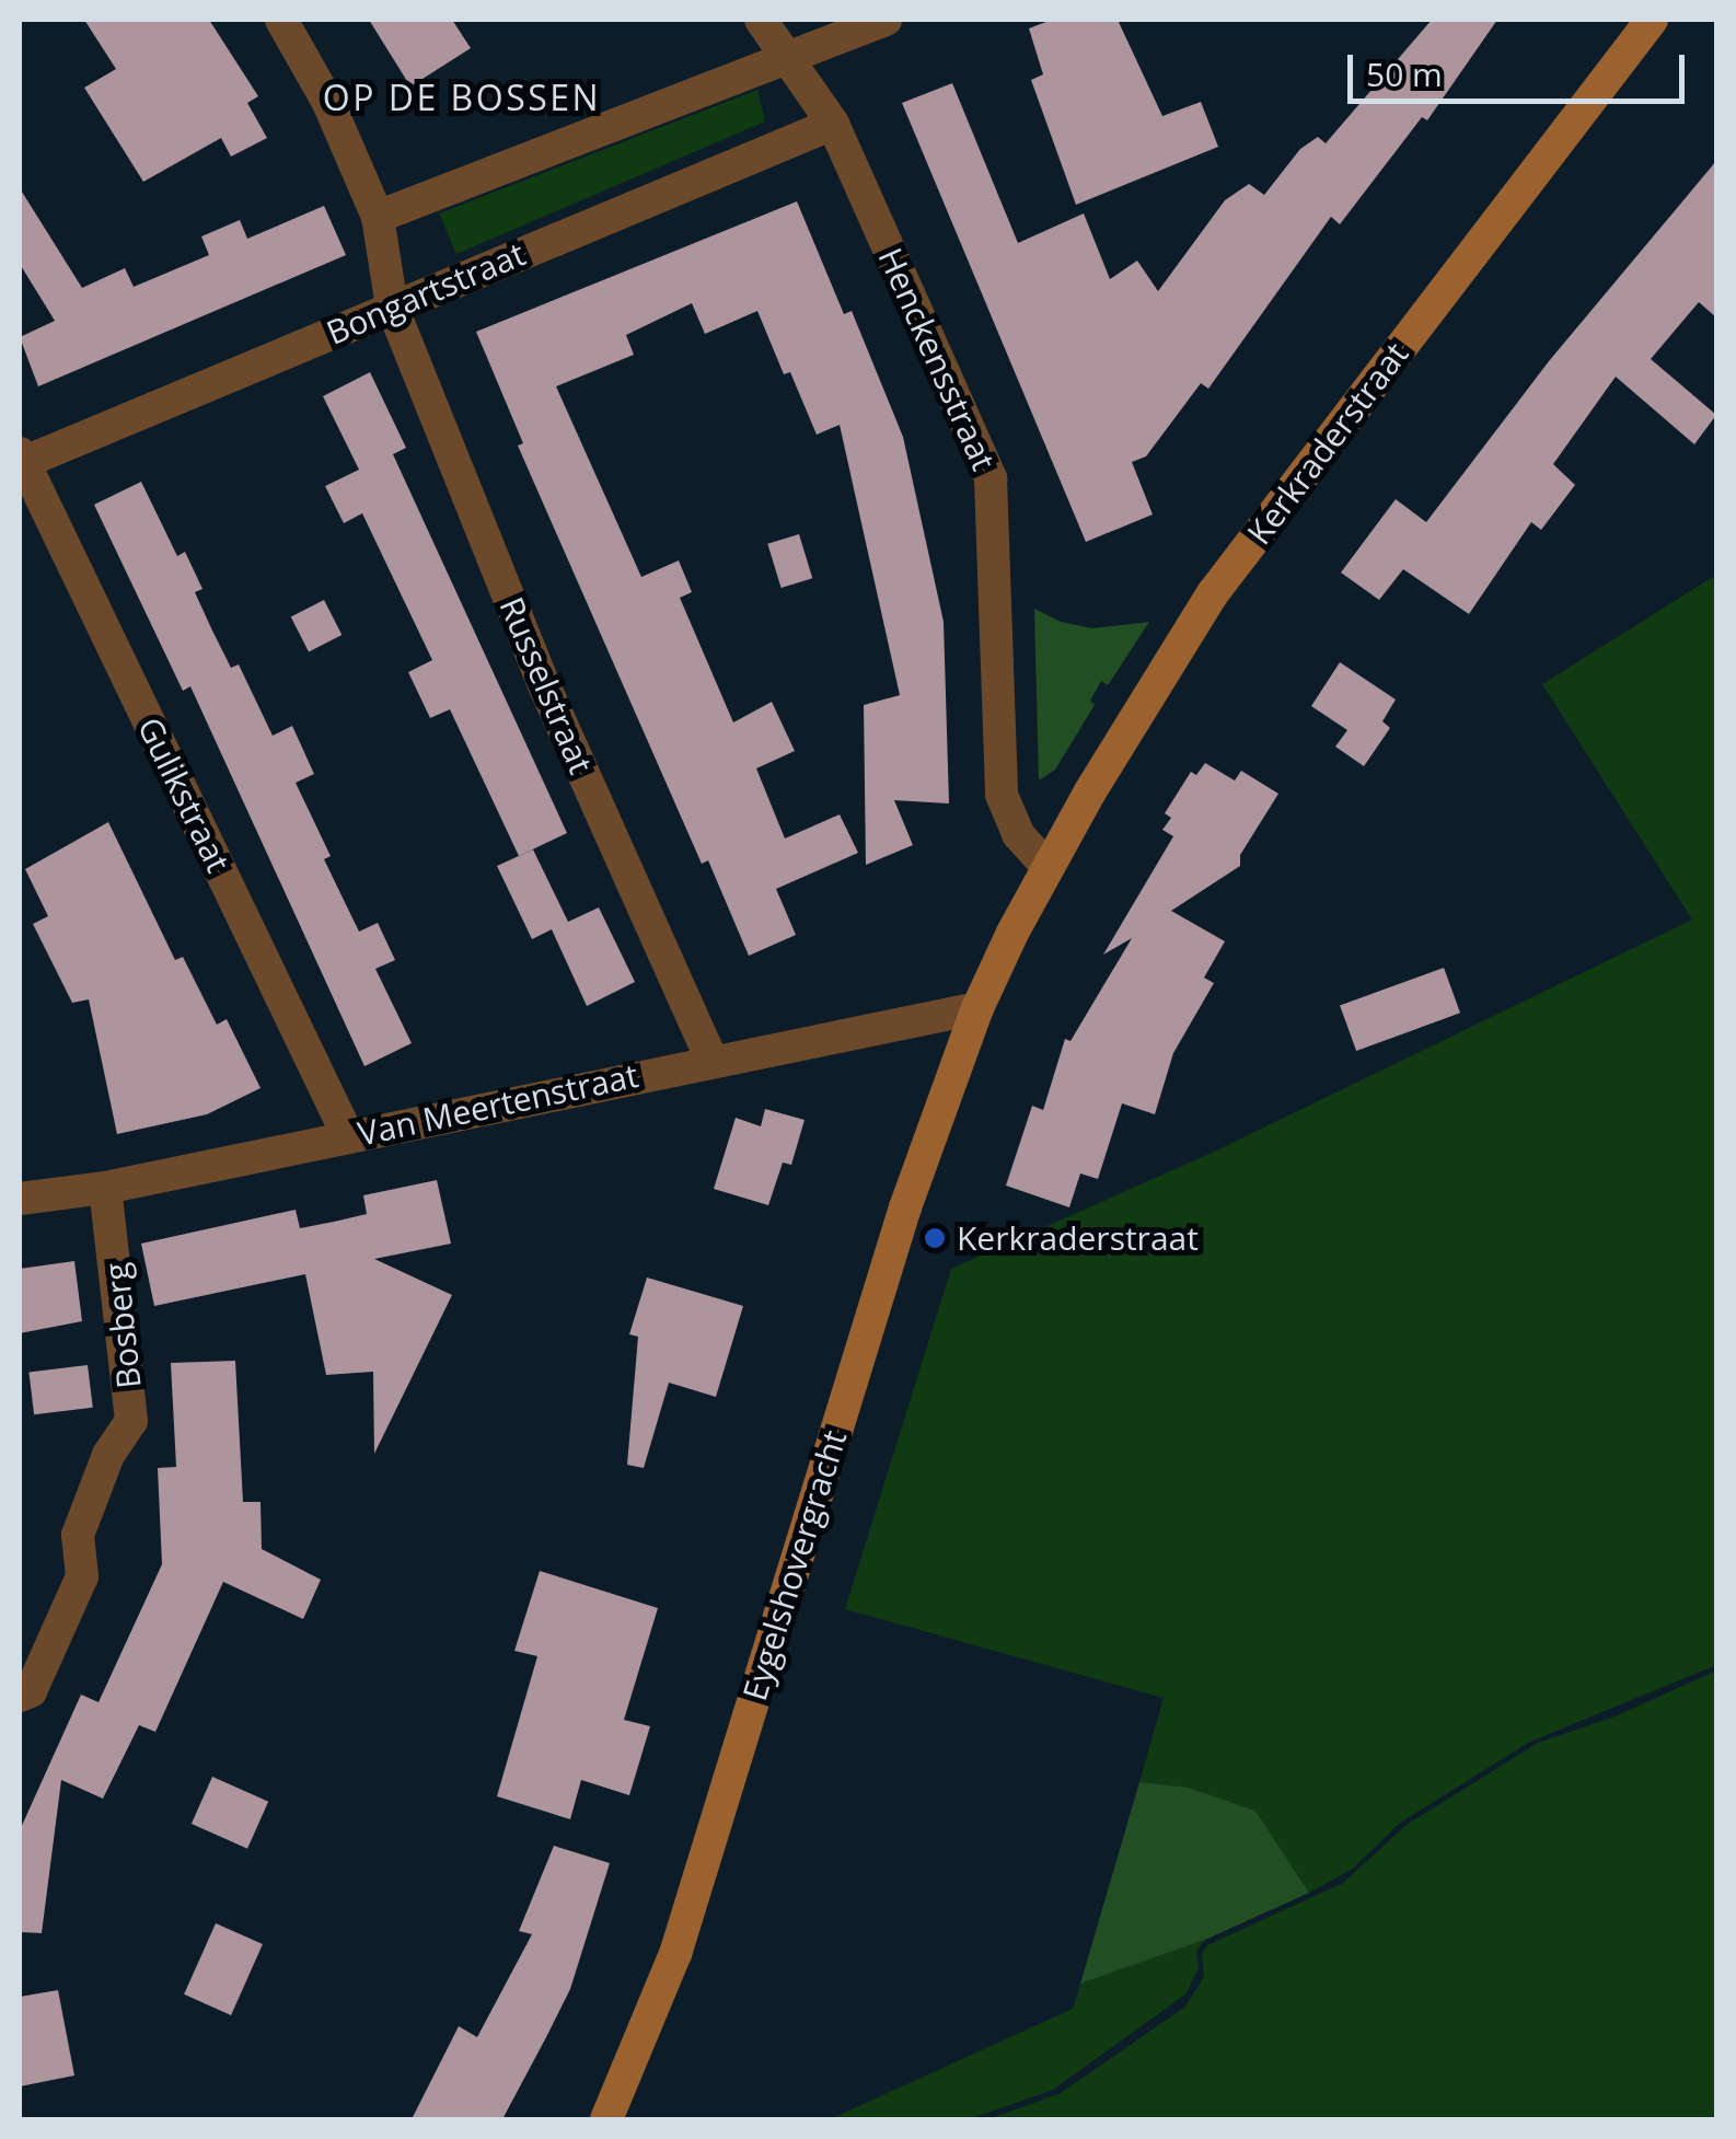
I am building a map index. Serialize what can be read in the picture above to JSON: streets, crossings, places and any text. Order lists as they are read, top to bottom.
{
  "streets": {
    "street": [
      "Bongartstraat",
      "Henckensstraat",
      "Kerkraderstraat",
      "Russelstraat",
      "Gulikstraat",
      "Van Meertenstraat",
      "Bosberg",
      "Eygelshovergracht"
    ]
  },
  "crossings": [
    ["Bongartstraat", "Henckensstraat"],
    ["Bongartstraat", "Russelstraat"],
    ["Bongartstraat", "Gulikstraat"],
    ["Henckensstraat", "Kerkraderstraat"],
    ["Kerkraderstraat", "Van Meertenstraat"],
    ["Kerkraderstraat", "Eygelshovergracht"],
    ["Russelstraat", "Van Meertenstraat"],
    ["Gulikstraat", "Van Meertenstraat"],
    ["Van Meertenstraat", "Bosberg"],
    ["Van Meertenstraat", "Eygelshovergracht"]
  ],
  "districts": ["OP DE BOSSEN"],
  "places": ["Kerkraderstraat"],
  "scale_bar": "50 m"
}
